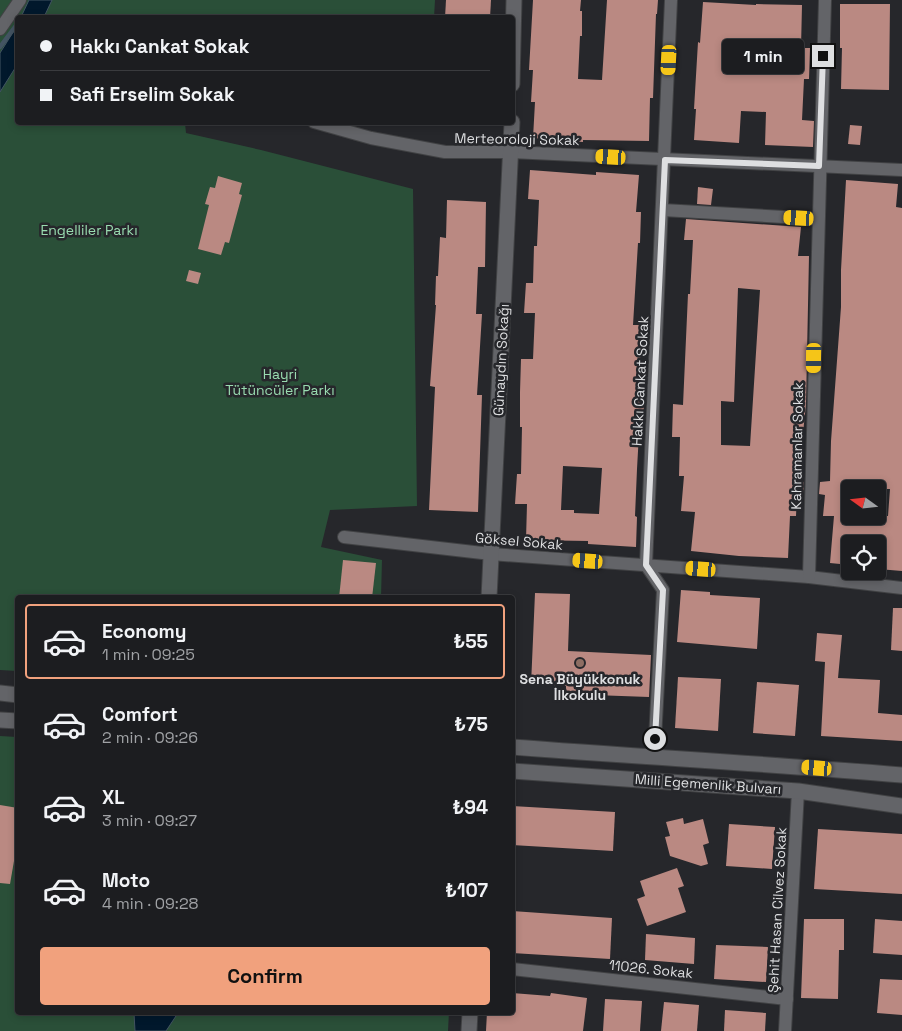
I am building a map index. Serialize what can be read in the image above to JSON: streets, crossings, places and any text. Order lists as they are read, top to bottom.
{
  "streets": {
    "main road": ["Günaydın Sokağı", "Milli Egemenlik Bulvarı"],
    "street": [
      "Merteoroloji Sokak",
      "Hakkı Cankat Sokak",
      "Kahramanlar Sokak",
      "Göksel Sokak",
      "Şehit Hasan Cilvez Sokak",
      "11026. Sokak"
    ]
  },
  "crossings": [
    ["Merteoroloji Sokak", "Günaydın Sokağı"],
    ["Merteoroloji Sokak", "Hakkı Cankat Sokak"],
    ["Merteoroloji Sokak", "Kahramanlar Sokak"],
    ["Günaydın Sokağı", "Göksel Sokak"],
    ["Hakkı Cankat Sokak", "Göksel Sokak"],
    ["Kahramanlar Sokak", "Göksel Sokak"],
    ["Milli Egemenlik Bulvarı", "Şehit Hasan Cilvez Sokak"],
    ["Şehit Hasan Cilvez Sokak", "11026. Sokak"]
  ],
  "parks": ["Engelliler Parkı", "Hayri Tütüncüler Parkı"],
  "places": ["Sena Büyükkonuk İlkokulu"],
  "north": "left",
  "page": {
    "banner": ["Hakkı Cankat Sokak", "Safi Erselim Sokak"],
    "bubble": "1 min",
    "list": [
      {
        "name": "Economy",
        "note": "1 min · 09:25",
        "value": "₺55"
      },
      {
        "name": "Comfort",
        "note": "2 min · 09:26",
        "value": "₺75"
      },
      {
        "name": "XL",
        "note": "3 min · 09:27",
        "value": "₺94"
      },
      {
        "name": "Moto",
        "note": "4 min · 09:28",
        "value": "₺107"
      }
    ],
    "buttons": "Confirm"
  }
}
